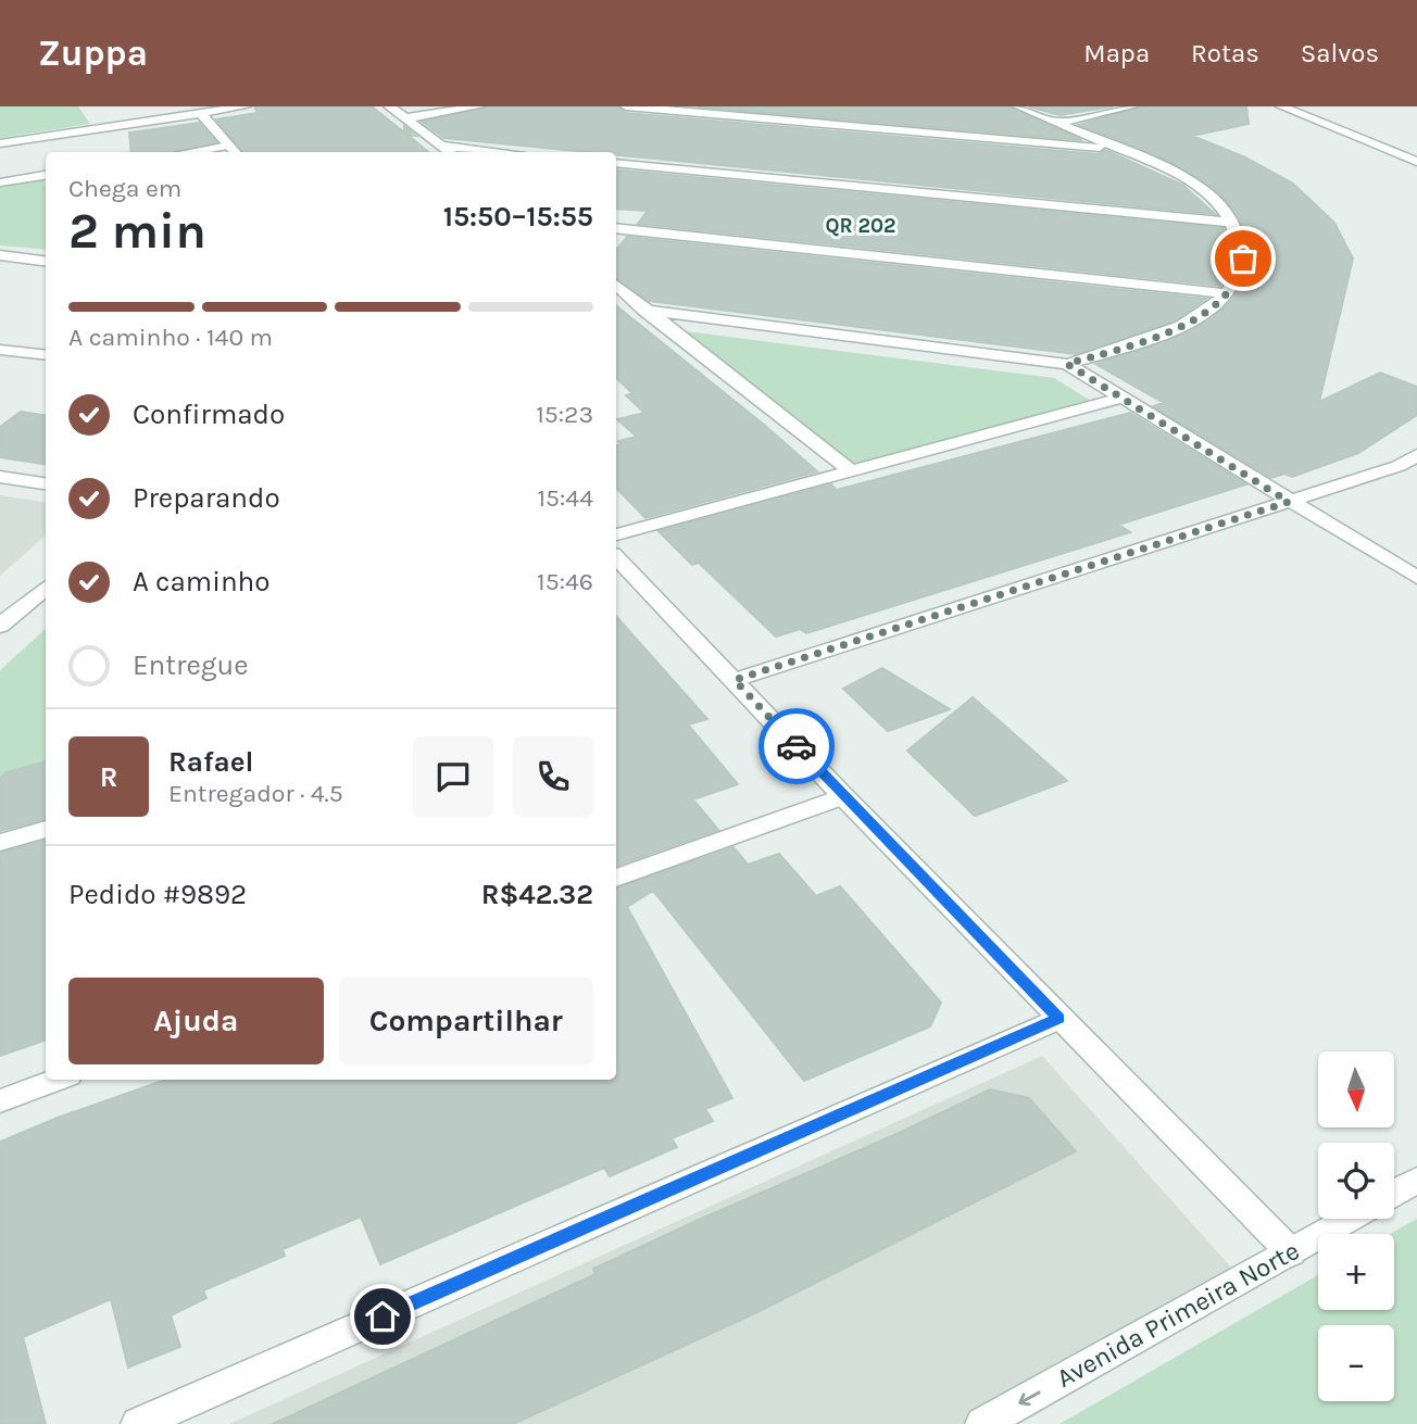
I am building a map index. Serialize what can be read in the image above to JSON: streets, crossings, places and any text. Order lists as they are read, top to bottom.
{
  "streets": {
    "street": ["Avenida Primeira Norte"]
  },
  "one_way": ["Avenida Primeira Norte"],
  "districts": ["QR 202"],
  "north": "bottom",
  "page": {
    "header": "Zuppa",
    "nav": ["Mapa", "Rotas", "Salvos"],
    "heading": ["2 min", "Chega em", "15:50–15:55"],
    "panel": [
      "Rafael",
      "Entregador · 4.5",
      "Pedido #9892",
      "R$42.32"
    ],
    "bar": "A caminho · 140 m",
    "list": [
      ["Confirmado", "15:23"],
      ["Preparando", "15:44"],
      ["A caminho", "15:46"],
      "Entregue"
    ],
    "round": "R",
    "buttons": ["Ajuda", "Compartilhar"],
    "map_buttons": ["+", "−"]
  }
}
